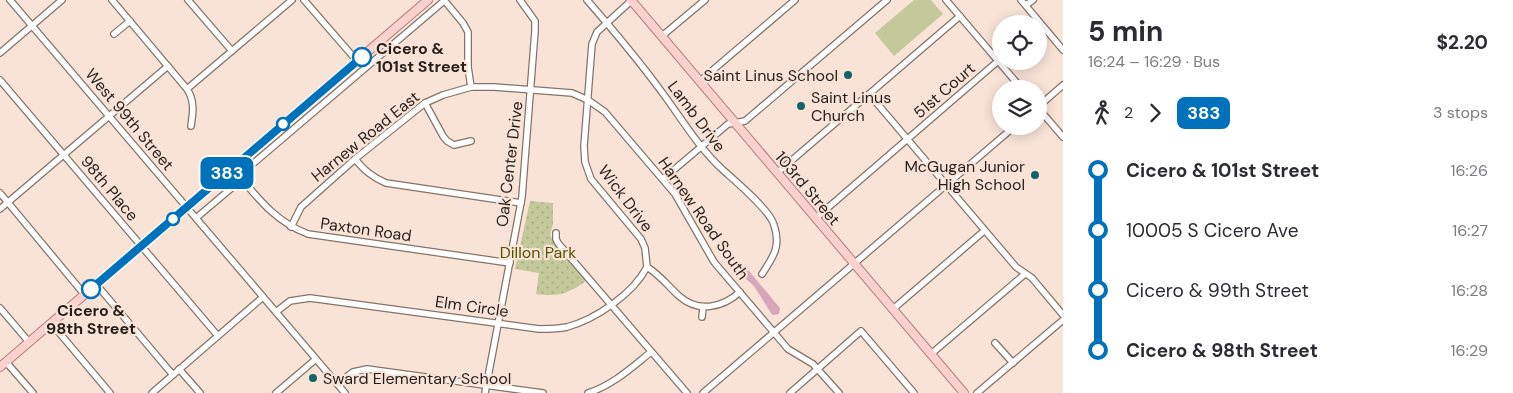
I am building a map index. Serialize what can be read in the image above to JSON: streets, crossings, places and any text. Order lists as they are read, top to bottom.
{
  "streets": {
    "main road": ["103rd Street"],
    "street": [
      "51st Court",
      "Lamb Drive",
      "West 99th Street",
      "Harnew Road East",
      "Oak Center Drive",
      "98th Place",
      "Wick Drive",
      "Harnew Road South",
      "Paxton Road",
      "Elm Circle"
    ]
  },
  "crossings": [
    ["51st Court", "103rd Street"],
    ["Lamb Drive", "Wick Drive"],
    ["West 99th Street", "Elm Circle"],
    ["Harnew Road East", "Oak Center Drive"],
    ["Harnew Road East", "Harnew Road South"],
    ["Harnew Road East", "Paxton Road"],
    ["Oak Center Drive", "Harnew Road South"],
    ["Oak Center Drive", "Paxton Road"],
    ["Oak Center Drive", "Elm Circle"],
    ["103rd Street", "Wick Drive"],
    ["Wick Drive", "Harnew Road South"],
    ["Wick Drive", "Elm Circle"]
  ],
  "parks": ["Dillon Park"],
  "places": [
    "Cicero & 101st Street",
    "Saint Linus School",
    "Saint Linus Church",
    "McGugan Junior High School",
    "Cicero & 98th Street",
    "Sward Elementary School"
  ],
  "lines": ["bus line 383"],
  "page": {
    "on_map": "383",
    "heading": ["5 min", "16:24 – 16:29 · Bus", "$2.20"],
    "legs": ["2", "383", "3 stops"],
    "list": [
      {
        "name": "Cicero & 101st Street",
        "value": "16:26"
      },
      {
        "name": "10005 S Cicero Ave",
        "value": "16:27"
      },
      {
        "name": "Cicero & 99th Street",
        "value": "16:28"
      },
      {
        "name": "Cicero & 98th Street",
        "value": "16:29"
      }
    ]
  }
}
